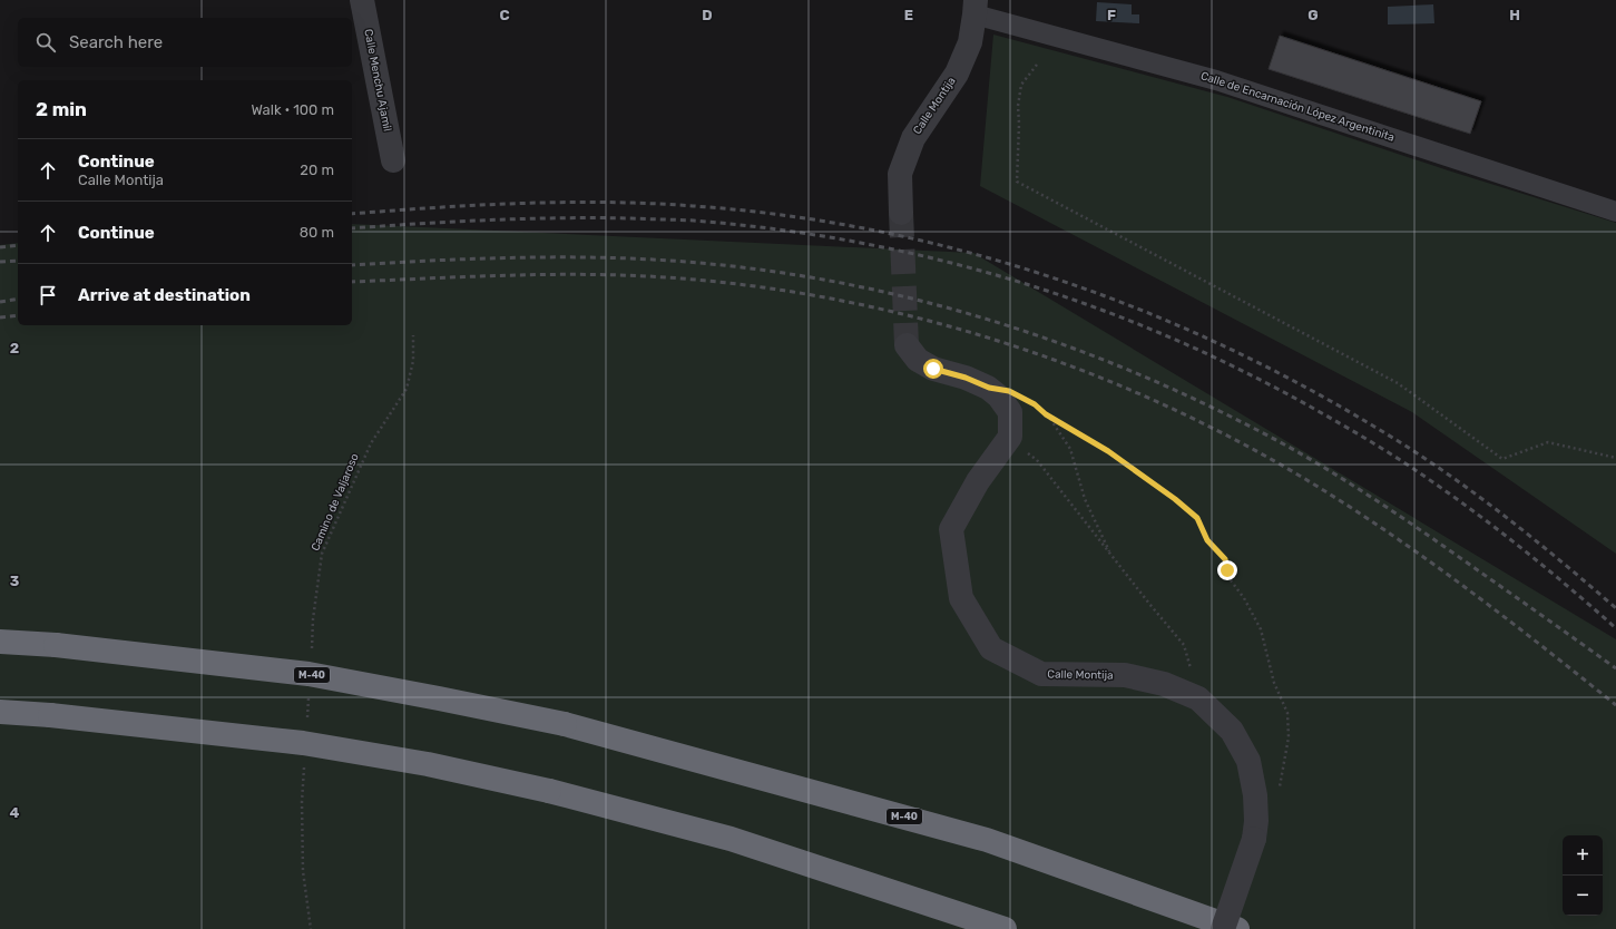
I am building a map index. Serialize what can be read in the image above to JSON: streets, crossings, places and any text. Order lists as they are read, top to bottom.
{
  "streets": {
    "highway": ["M-40"],
    "street": ["Calle Menchu Ajamil", "Calle Montija", "Calle de Encarnación López Argentinita"],
    "path": ["Camino de Valjaroso"]
  },
  "crossings": [
    ["Calle Montija", "Calle de Encarnación López Argentinita"]
  ],
  "page": {
    "search": "Search here",
    "heading": ["2 min", "Walk · 100 m"],
    "list": [
      ["Continue", "Calle Montija", "20 m"],
      ["Continue", "80 m"],
      "Arrive at destination"
    ],
    "map_buttons": ["+", "−"]
  },
  "grid": {
    "columns": [
      "C",
      "D",
      "E",
      "F",
      "G",
      "H"
    ],
    "rows": ["2", "3", "4"]
  }
}
